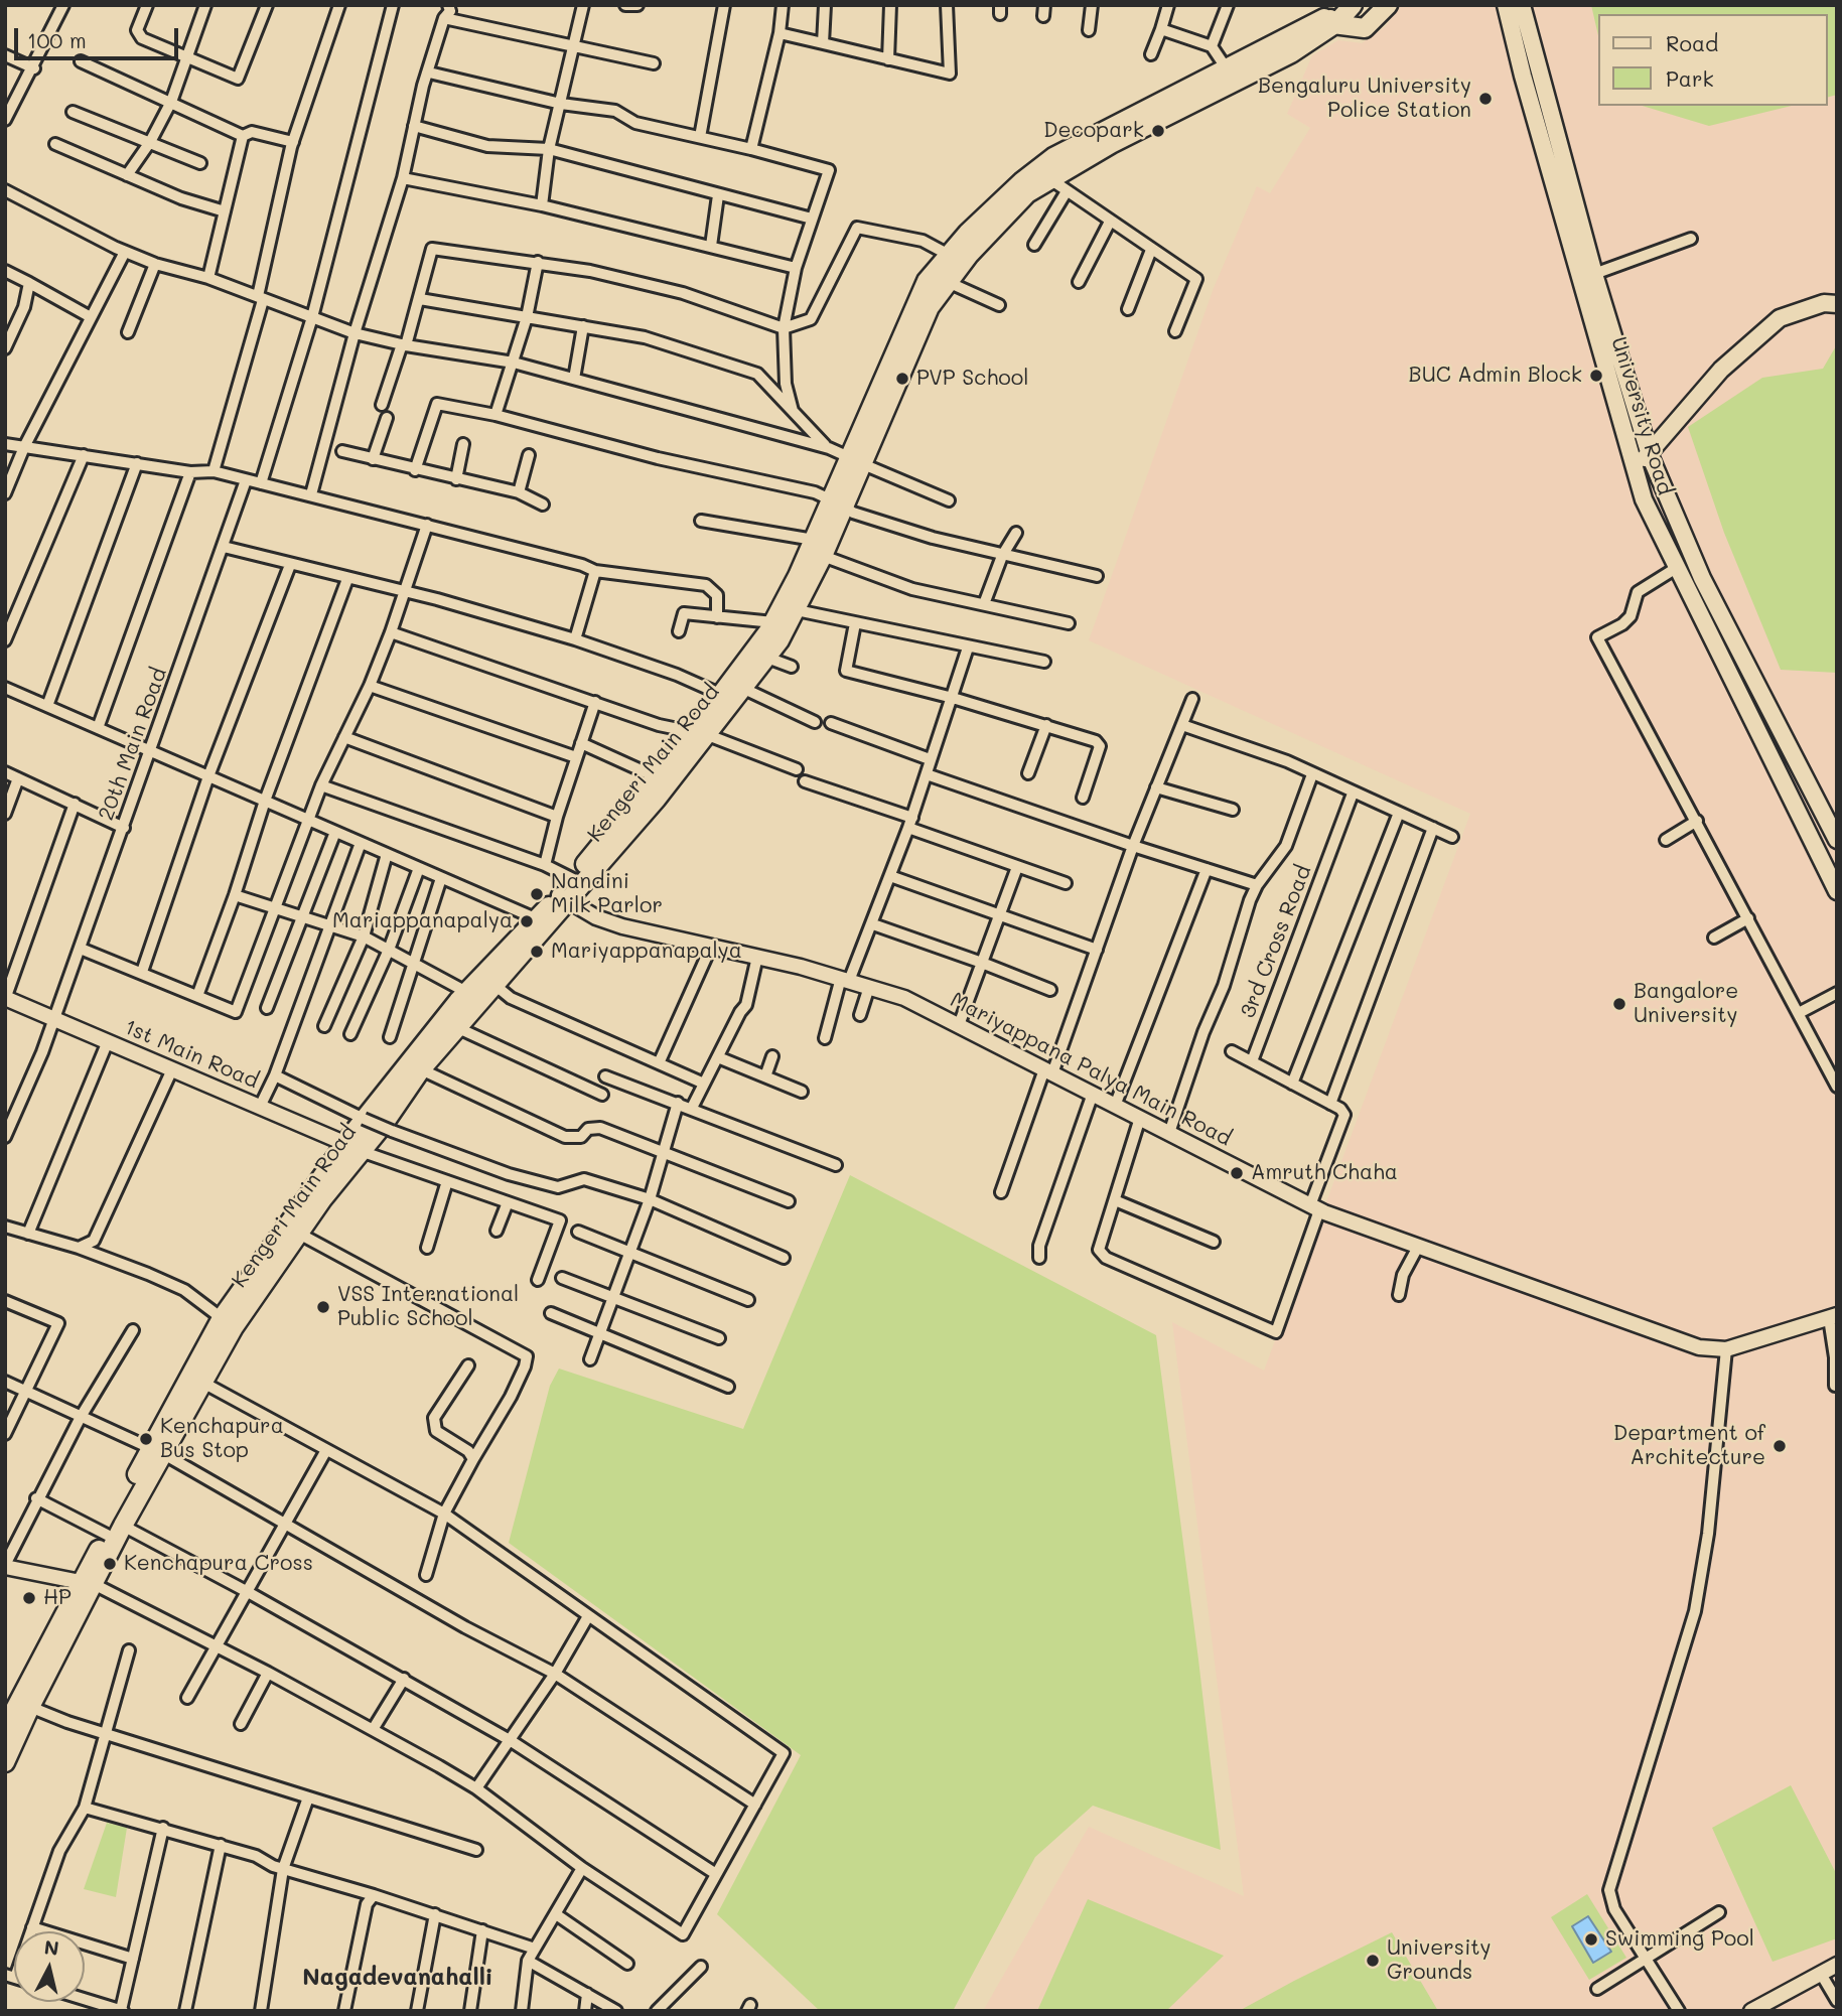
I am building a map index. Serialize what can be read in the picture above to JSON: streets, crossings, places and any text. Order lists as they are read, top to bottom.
{
  "streets": {
    "main road": ["University Road", "Kengeri Main Road"],
    "street": [
      "20th Main Road",
      "3rd Cross Road",
      "1st Main Road",
      "Mariyappana Palya Main Road"
    ]
  },
  "crossings": [
    ["20th Main Road", "1st Main Road"],
    ["Kengeri Main Road", "1st Main Road"],
    ["Kengeri Main Road", "Mariyappana Palya Main Road"]
  ],
  "districts": ["Nagadevanahalli"],
  "places": [
    "Bengaluru University Police Station",
    "Decopark",
    "BUC Admin Block",
    "PVP School",
    "Nandini Milk Parlor",
    "Mariappanapalya",
    "Mariyappanapalya",
    "Bangalore University",
    "Amruth Chaha",
    "VSS International Public School",
    "Kenchapura Bus Stop",
    "Department of Architecture",
    "Kenchapura Cross",
    "HP",
    "Swimming Pool",
    "University Grounds"
  ],
  "legend": ["Road", "Park"],
  "scale_bar": "100 m",
  "north": "top"
}
